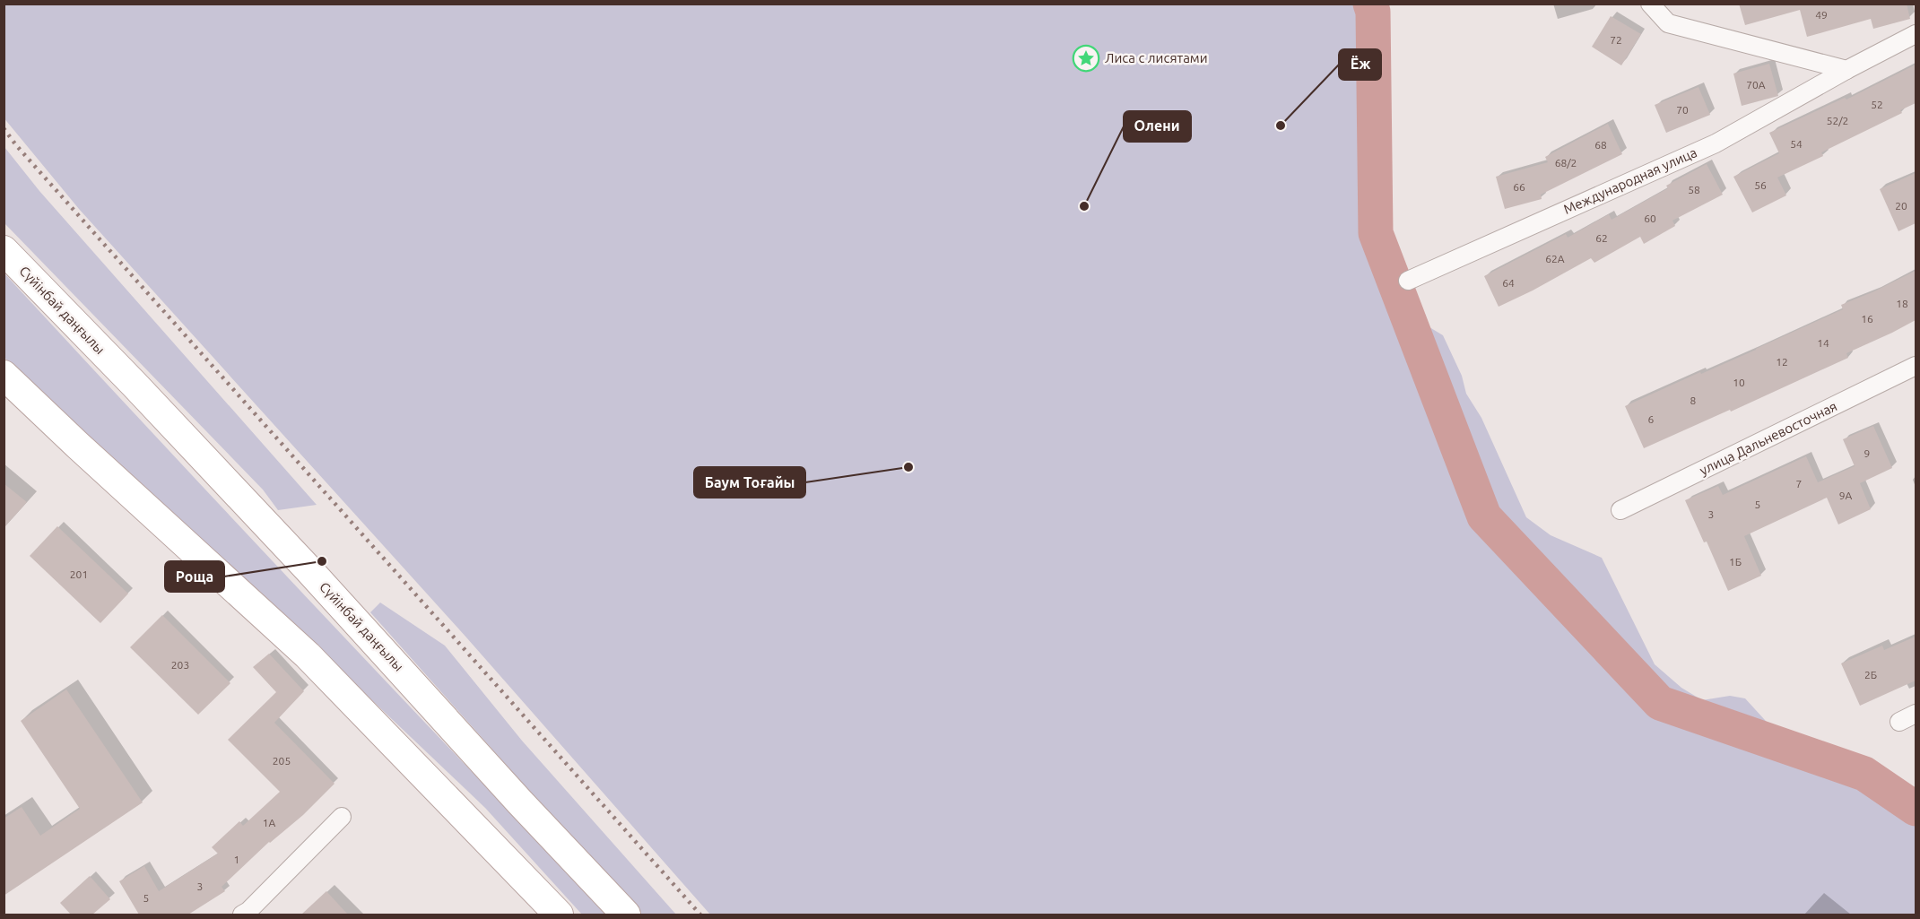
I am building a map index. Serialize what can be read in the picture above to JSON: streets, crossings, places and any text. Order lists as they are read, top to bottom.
{
  "streets": {
    "main road": ["Сүйінбай даңғылы"],
    "street": ["Международная улица", "улица Дальневосточная"]
  },
  "places": {
    "place": ["Лиса с лисятами"],
    "other": [
      "Ёж",
      "Олени",
      "Баум Тоғайы",
      "Роща"
    ]
  },
  "house_numbers": [
    "49",
    "72",
    "70А",
    "52",
    "70",
    "52/2",
    "54",
    "68",
    "68/2",
    "56",
    "66",
    "58",
    "20",
    "60",
    "62",
    "62А",
    "64",
    "18",
    "16",
    "14",
    "12",
    "10",
    "8",
    "6",
    "9",
    "7",
    "9А",
    "5",
    "3",
    "1Б",
    "201",
    "203",
    "2Б",
    "205",
    "1А",
    "1",
    "3",
    "5"
  ]
}
